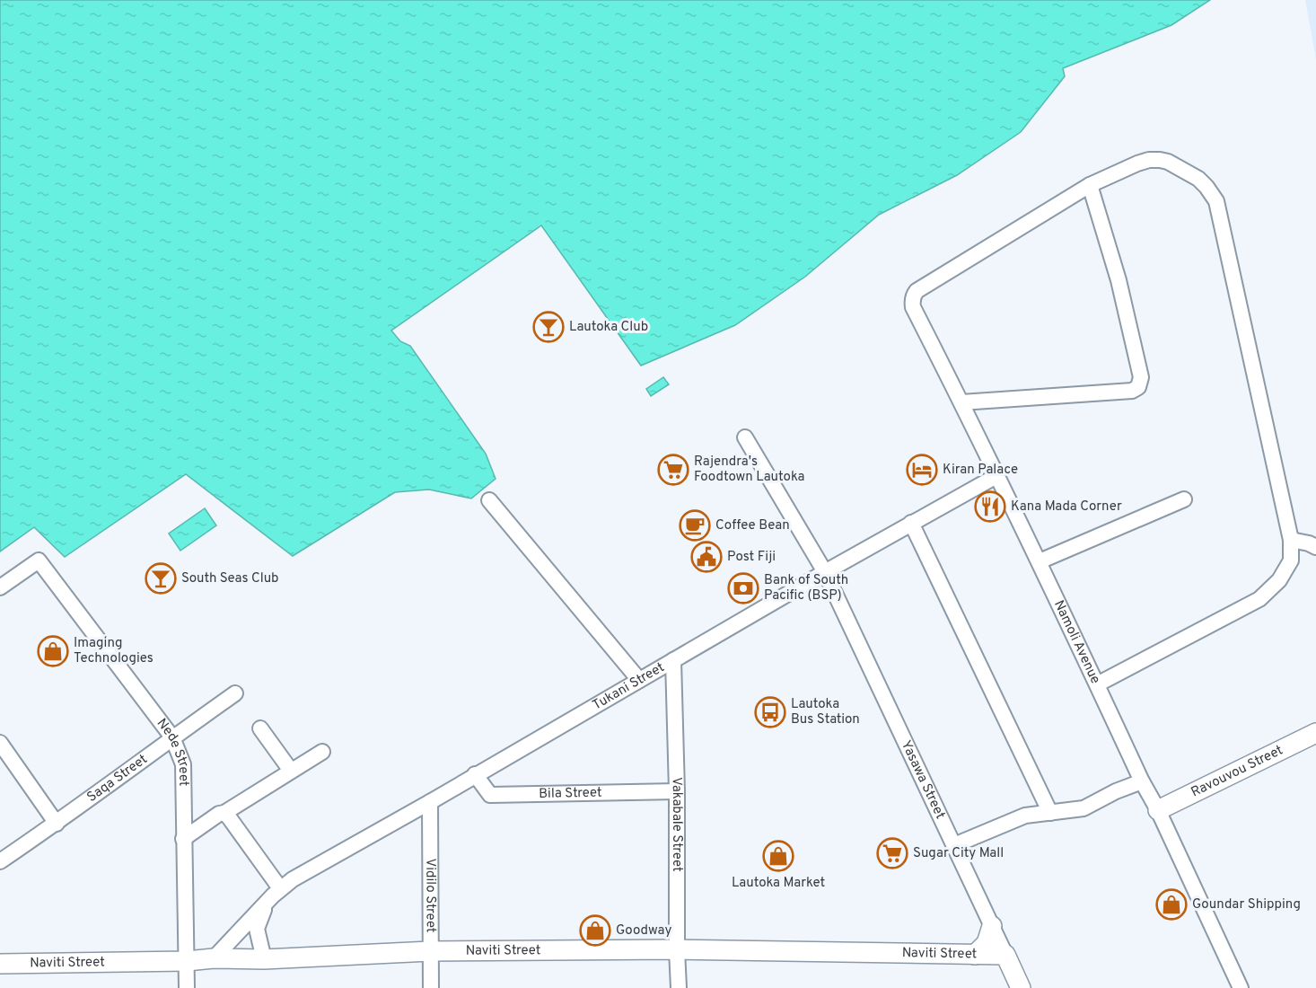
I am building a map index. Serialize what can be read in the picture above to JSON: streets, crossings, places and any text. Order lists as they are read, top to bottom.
{
  "streets": {
    "main road": ["Ravouvou Street", "Yasawa Street", "Naviti Street"],
    "street": [
      "Namoli Avenue",
      "Tukani Street",
      "Nede Street",
      "Saqa Street",
      "Bila Street",
      "Vakabale Street",
      "Vidilo Street"
    ]
  },
  "crossings": [
    ["Namoli Avenue", "Tukani Street"],
    ["Namoli Avenue", "Ravouvou Street"],
    ["Tukani Street", "Yasawa Street"],
    ["Tukani Street", "Bila Street"],
    ["Tukani Street", "Vakabale Street"],
    ["Tukani Street", "Vidilo Street"],
    ["Tukani Street", "Naviti Street"],
    ["Nede Street", "Saqa Street"],
    ["Nede Street", "Naviti Street"],
    ["Yasawa Street", "Naviti Street"],
    ["Bila Street", "Vakabale Street"],
    ["Vakabale Street", "Naviti Street"],
    ["Vidilo Street", "Naviti Street"]
  ],
  "places": {
    "bar": ["Lautoka Club", "South Seas Club"],
    "supermarket": ["Rajendra's Foodtown Lautoka", "Sugar City Mall"],
    "hotel": ["Kiran Palace"],
    "restaurant": ["Kana Mada Corner"],
    "cafe": ["Coffee Bean"],
    "public building": ["Post Fiji"],
    "bank": ["Bank of South Pacific (BSP)"],
    "shop": [
      "Imaging Technologies",
      "Lautoka Market",
      "Goundar Shipping",
      "Goodway"
    ],
    "bus stop": ["Lautoka Bus Station"]
  }
}
